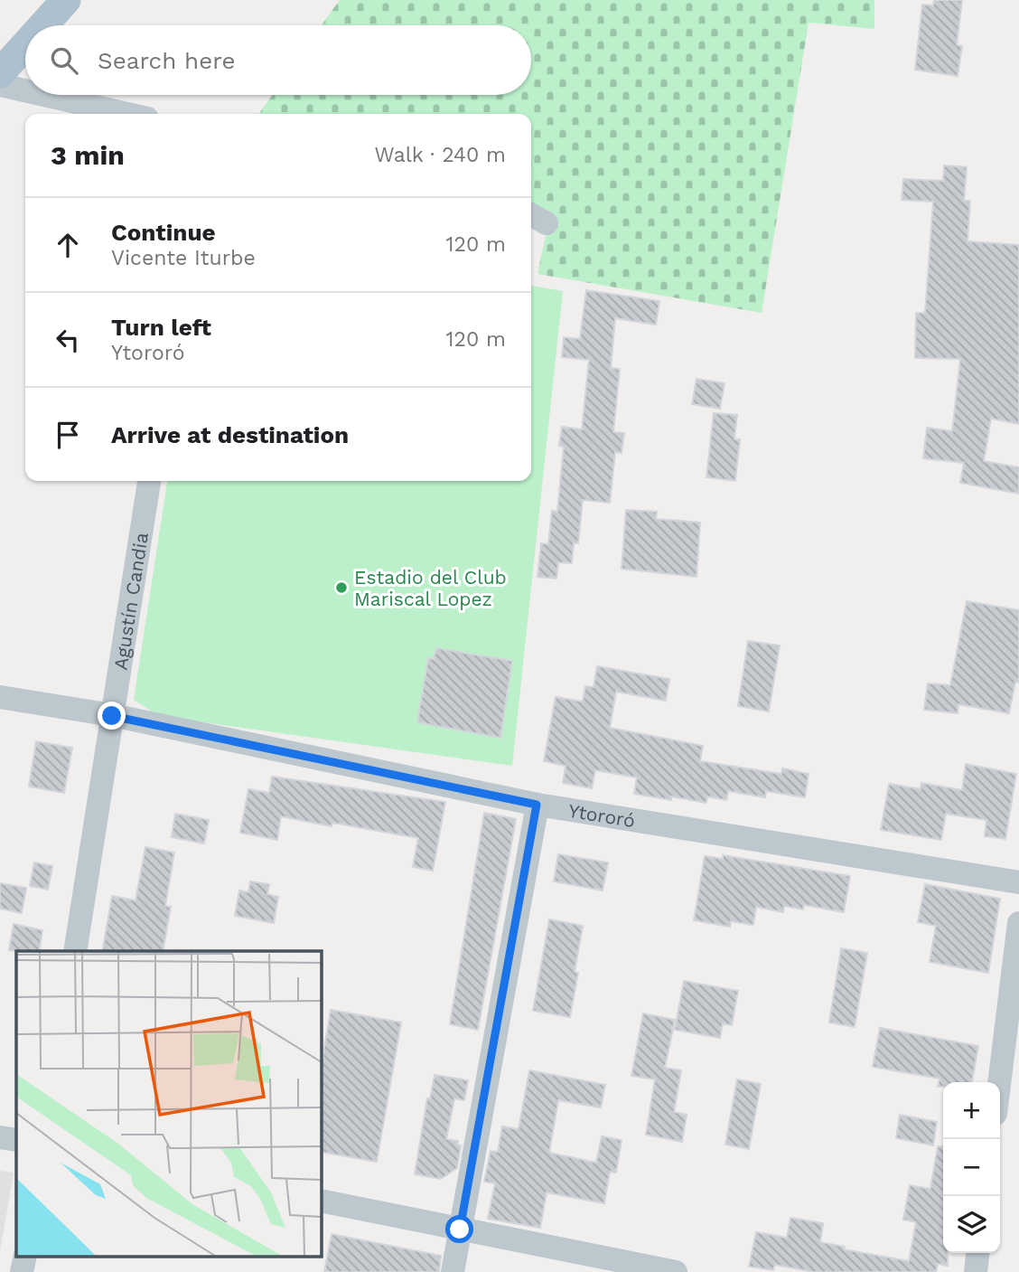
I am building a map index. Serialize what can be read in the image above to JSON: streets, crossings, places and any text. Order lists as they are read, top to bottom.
{
  "streets": {
    "street": ["Agustín Candia", "Ytororó"]
  },
  "crossings": [
    ["Agustín Candia", "Ytororó"]
  ],
  "places": ["Estadio del Club Mariscal Lopez"],
  "page": {
    "search": "Search here",
    "heading": ["3 min", "Walk · 240 m"],
    "list": [
      ["Continue", "Vicente Iturbe", "120 m"],
      ["Turn left", "Ytororó", "120 m"],
      "Arrive at destination"
    ],
    "map_buttons": ["+", "−"]
  }
}
